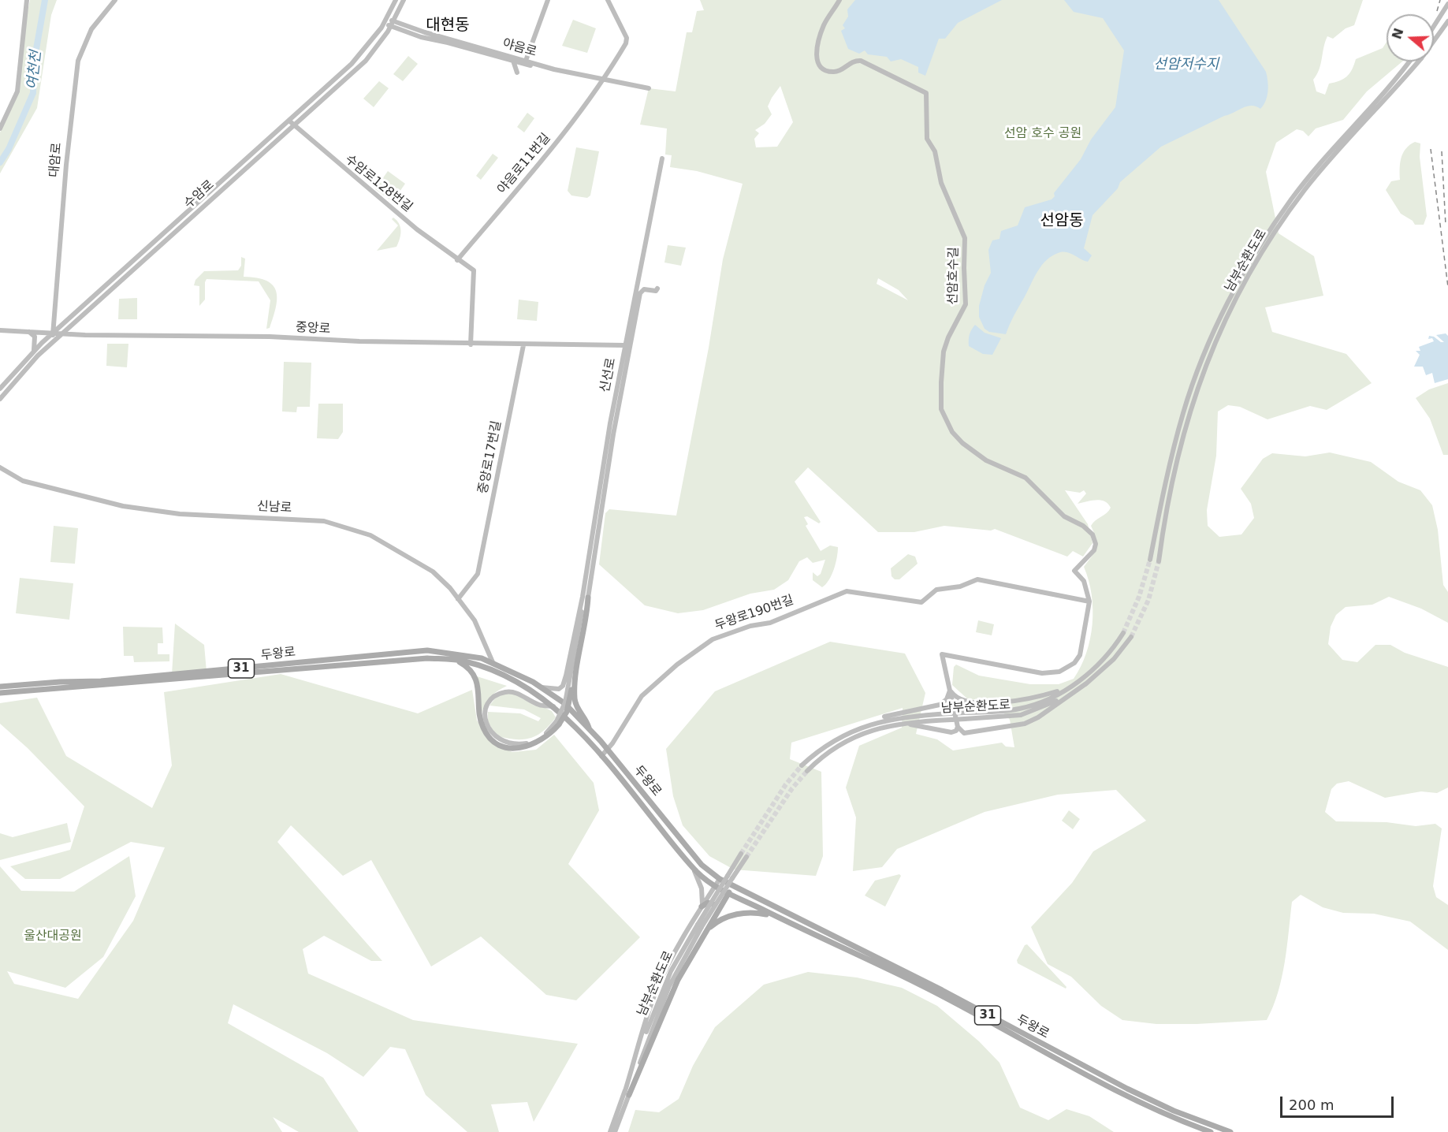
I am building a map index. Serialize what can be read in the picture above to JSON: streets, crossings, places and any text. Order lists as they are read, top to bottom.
{
  "streets": {
    "main road": [
      "야음로",
      "대암로",
      "야음로11번길",
      "수암로128번길",
      "수암로",
      "남부순환도로",
      "선암호수길",
      "중앙로",
      "신선로",
      "중앙로17번길",
      "신남로",
      "두왕로190번길",
      "두왕로",
      "31"
    ]
  },
  "crossings": [
    ["야음로", "야음로11번길"],
    ["야음로", "수암로"],
    ["대암로", "수암로"],
    ["대암로", "중앙로"],
    ["야음로11번길", "수암로128번길"],
    ["수암로128번길", "수암로"],
    ["수암로128번길", "중앙로"],
    ["수암로", "중앙로"],
    ["선암호수길", "두왕로190번길"],
    ["중앙로", "신선로"],
    ["중앙로", "중앙로17번길"],
    ["신선로", "두왕로"],
    ["중앙로17번길", "신남로"],
    ["신남로", "두왕로"],
    ["두왕로190번길", "두왕로"]
  ],
  "districts": ["대현동", "선암동"],
  "water": ["선암저수지", "여천천"],
  "parks": ["선암 호수 공원", "울산대공원"],
  "scale_bar": "200 m",
  "north": "left"
}
